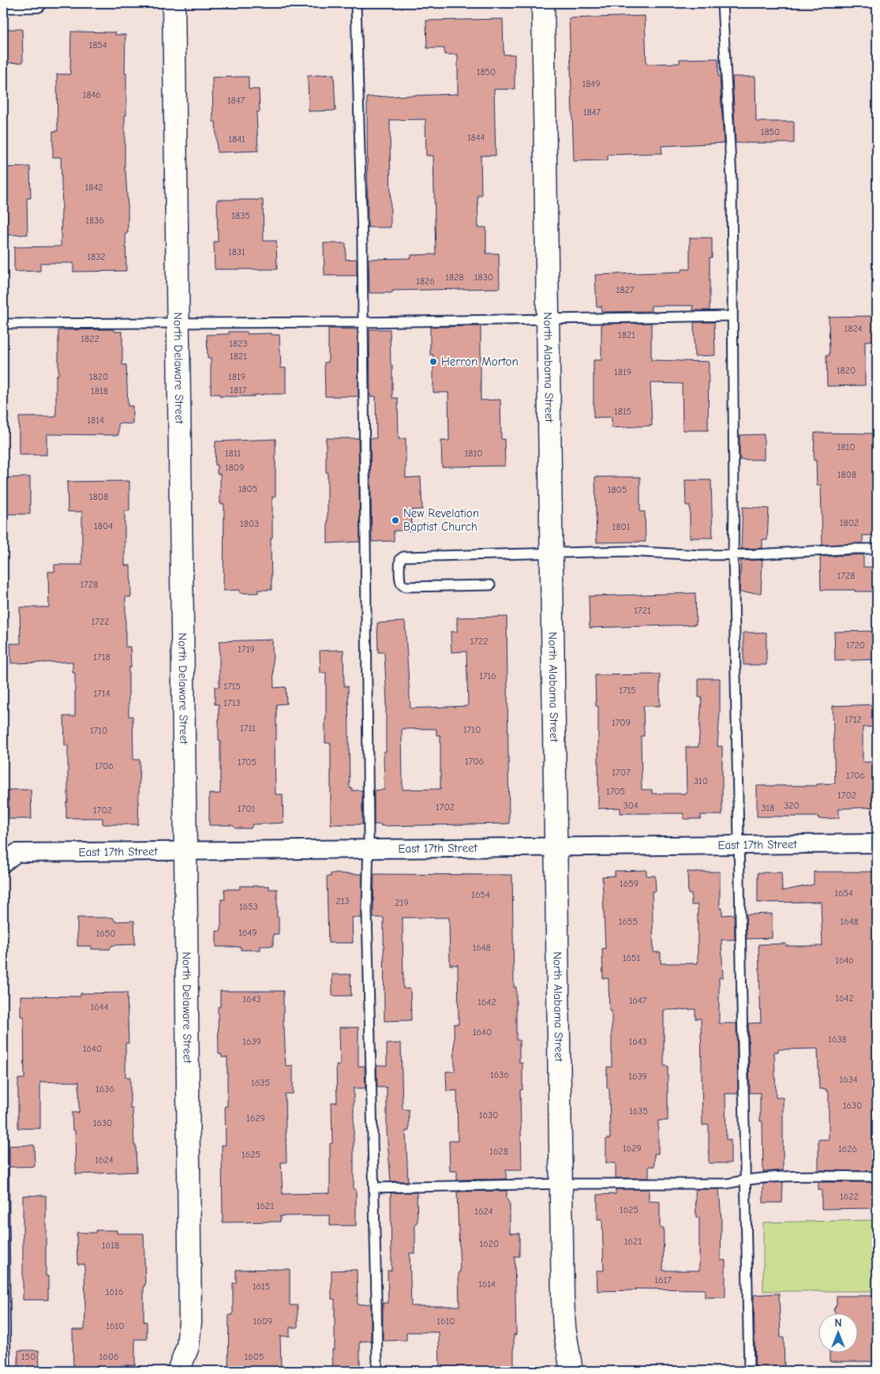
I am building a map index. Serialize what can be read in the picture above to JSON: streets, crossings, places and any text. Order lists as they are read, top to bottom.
{
  "streets": {
    "main road": ["North Alabama Street", "North Delaware Street"],
    "street": ["East 17th Street"]
  },
  "crossings": [
    ["North Alabama Street", "East 17th Street"],
    ["North Delaware Street", "East 17th Street"]
  ],
  "places": ["Herron Morton", "New Revelation Baptist Church"],
  "house_numbers": [
    "1854",
    "1850",
    "1849",
    "1846",
    "1847",
    "1847",
    "1850",
    "1844",
    "1841",
    "1842",
    "1835",
    "1836",
    "1831",
    "1832",
    "1828",
    "1830",
    "1826",
    "1827",
    "1824",
    "1821",
    "1822",
    "1823",
    "1821",
    "1820",
    "1819",
    "1820",
    "1819",
    "1817",
    "1818",
    "1815",
    "1814",
    "1810",
    "1811",
    "1810",
    "1809",
    "1808",
    "1805",
    "1805",
    "1808",
    "1802",
    "1803",
    "1804",
    "1801",
    "1728",
    "1728",
    "1721",
    "1722",
    "1722",
    "1720",
    "1719",
    "1718",
    "1716",
    "1715",
    "1715",
    "1714",
    "1713",
    "1712",
    "1709",
    "1711",
    "1710",
    "1710",
    "1706",
    "1705",
    "1706",
    "1707",
    "1706",
    "310",
    "1705",
    "1702",
    "304",
    "320",
    "1702",
    "318",
    "1701",
    "1702",
    "1659",
    "1654",
    "1654",
    "213",
    "219",
    "1653",
    "1655",
    "1648",
    "1649",
    "1650",
    "1648",
    "1651",
    "1646",
    "1642",
    "1643",
    "1647",
    "1642",
    "1644",
    "1640",
    "1638",
    "1639",
    "1643",
    "1640",
    "1636",
    "1639",
    "1634",
    "1635",
    "1636",
    "1630",
    "1635",
    "1630",
    "1629",
    "1630",
    "1629",
    "1626",
    "1628",
    "1625",
    "1624",
    "1622",
    "1621",
    "1625",
    "1624",
    "1621",
    "1620",
    "1618",
    "1617",
    "1614",
    "1615",
    "1616",
    "1609",
    "1610",
    "1610",
    "150",
    "1606",
    "1605"
  ],
  "north": "top"
}
